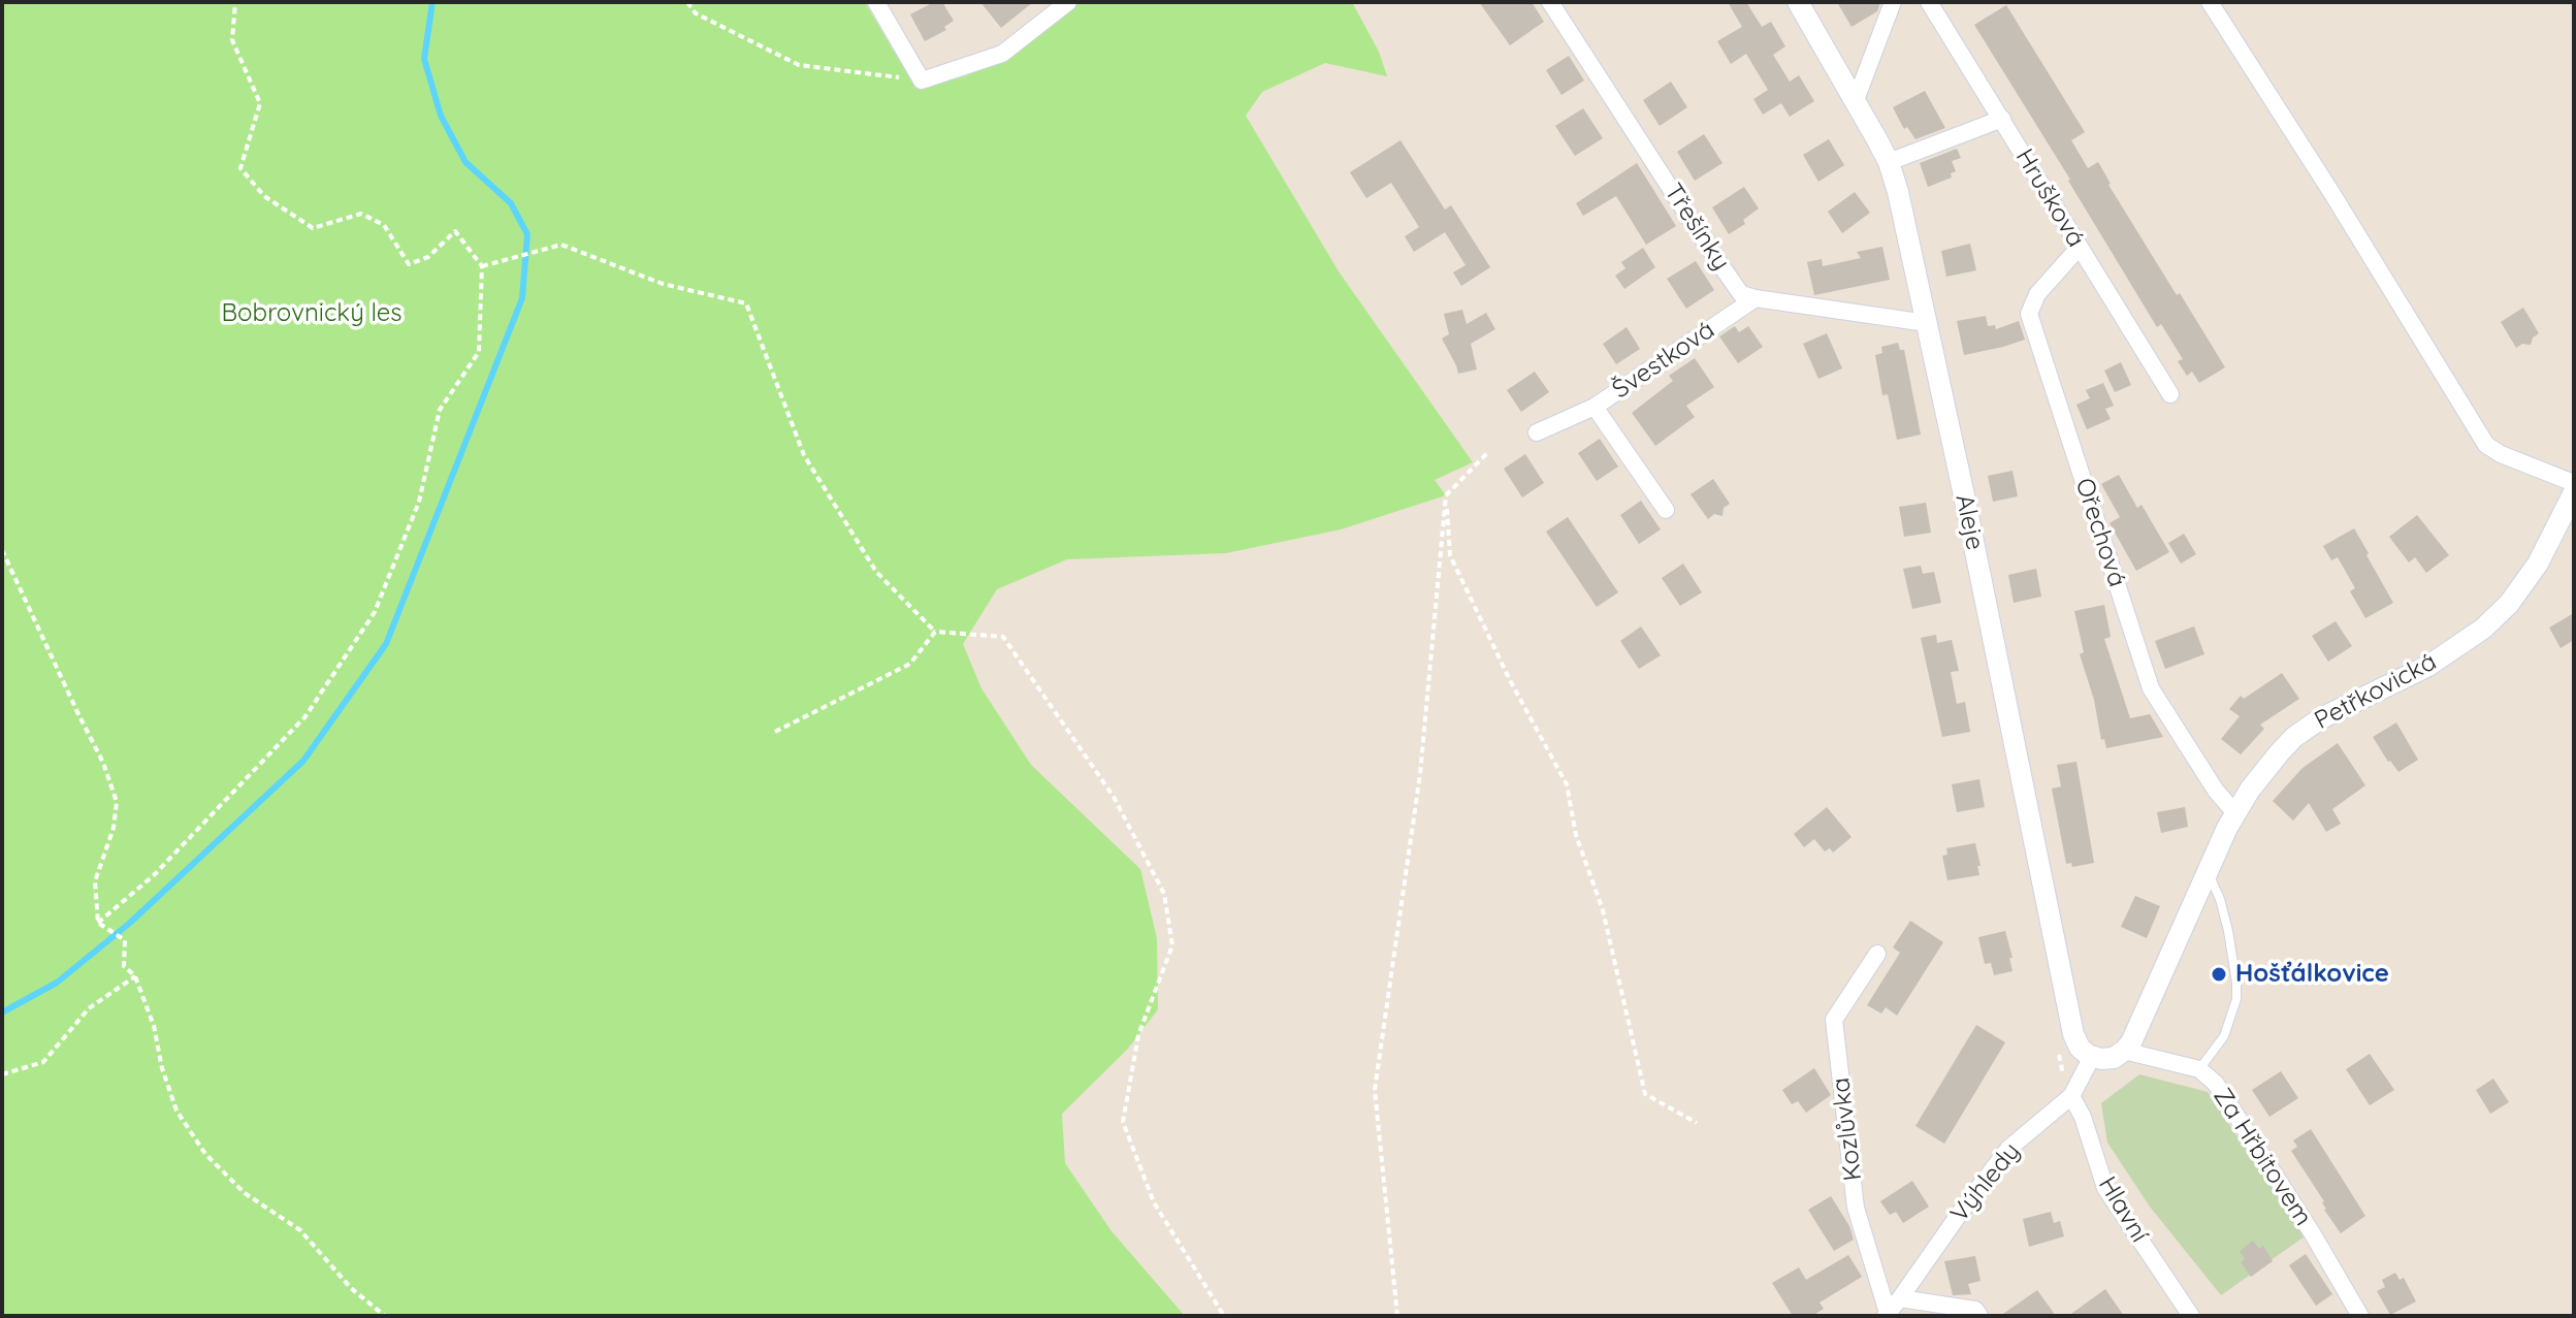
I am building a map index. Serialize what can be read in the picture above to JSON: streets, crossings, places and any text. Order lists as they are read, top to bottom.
{
  "streets": {
    "street": [
      "Hrušková",
      "Třešínky",
      "Švestková",
      "Aleje",
      "Ořechová",
      "Petřkovická",
      "Kozlůvka",
      "Za Hřbitovem",
      "Výhledy",
      "Hlavní"
    ]
  },
  "crossings": [
    ["Hrušková", "Ořechová"],
    ["Třešínky", "Švestková"],
    ["Aleje", "Výhledy"],
    ["Ořechová", "Petřkovická"],
    ["Petřkovická", "Za Hřbitovem"],
    ["Kozlůvka", "Výhledy"],
    ["Výhledy", "Hlavní"]
  ],
  "parks": ["Bobrovnický les"],
  "places": ["Hošťálkovice"]
}
